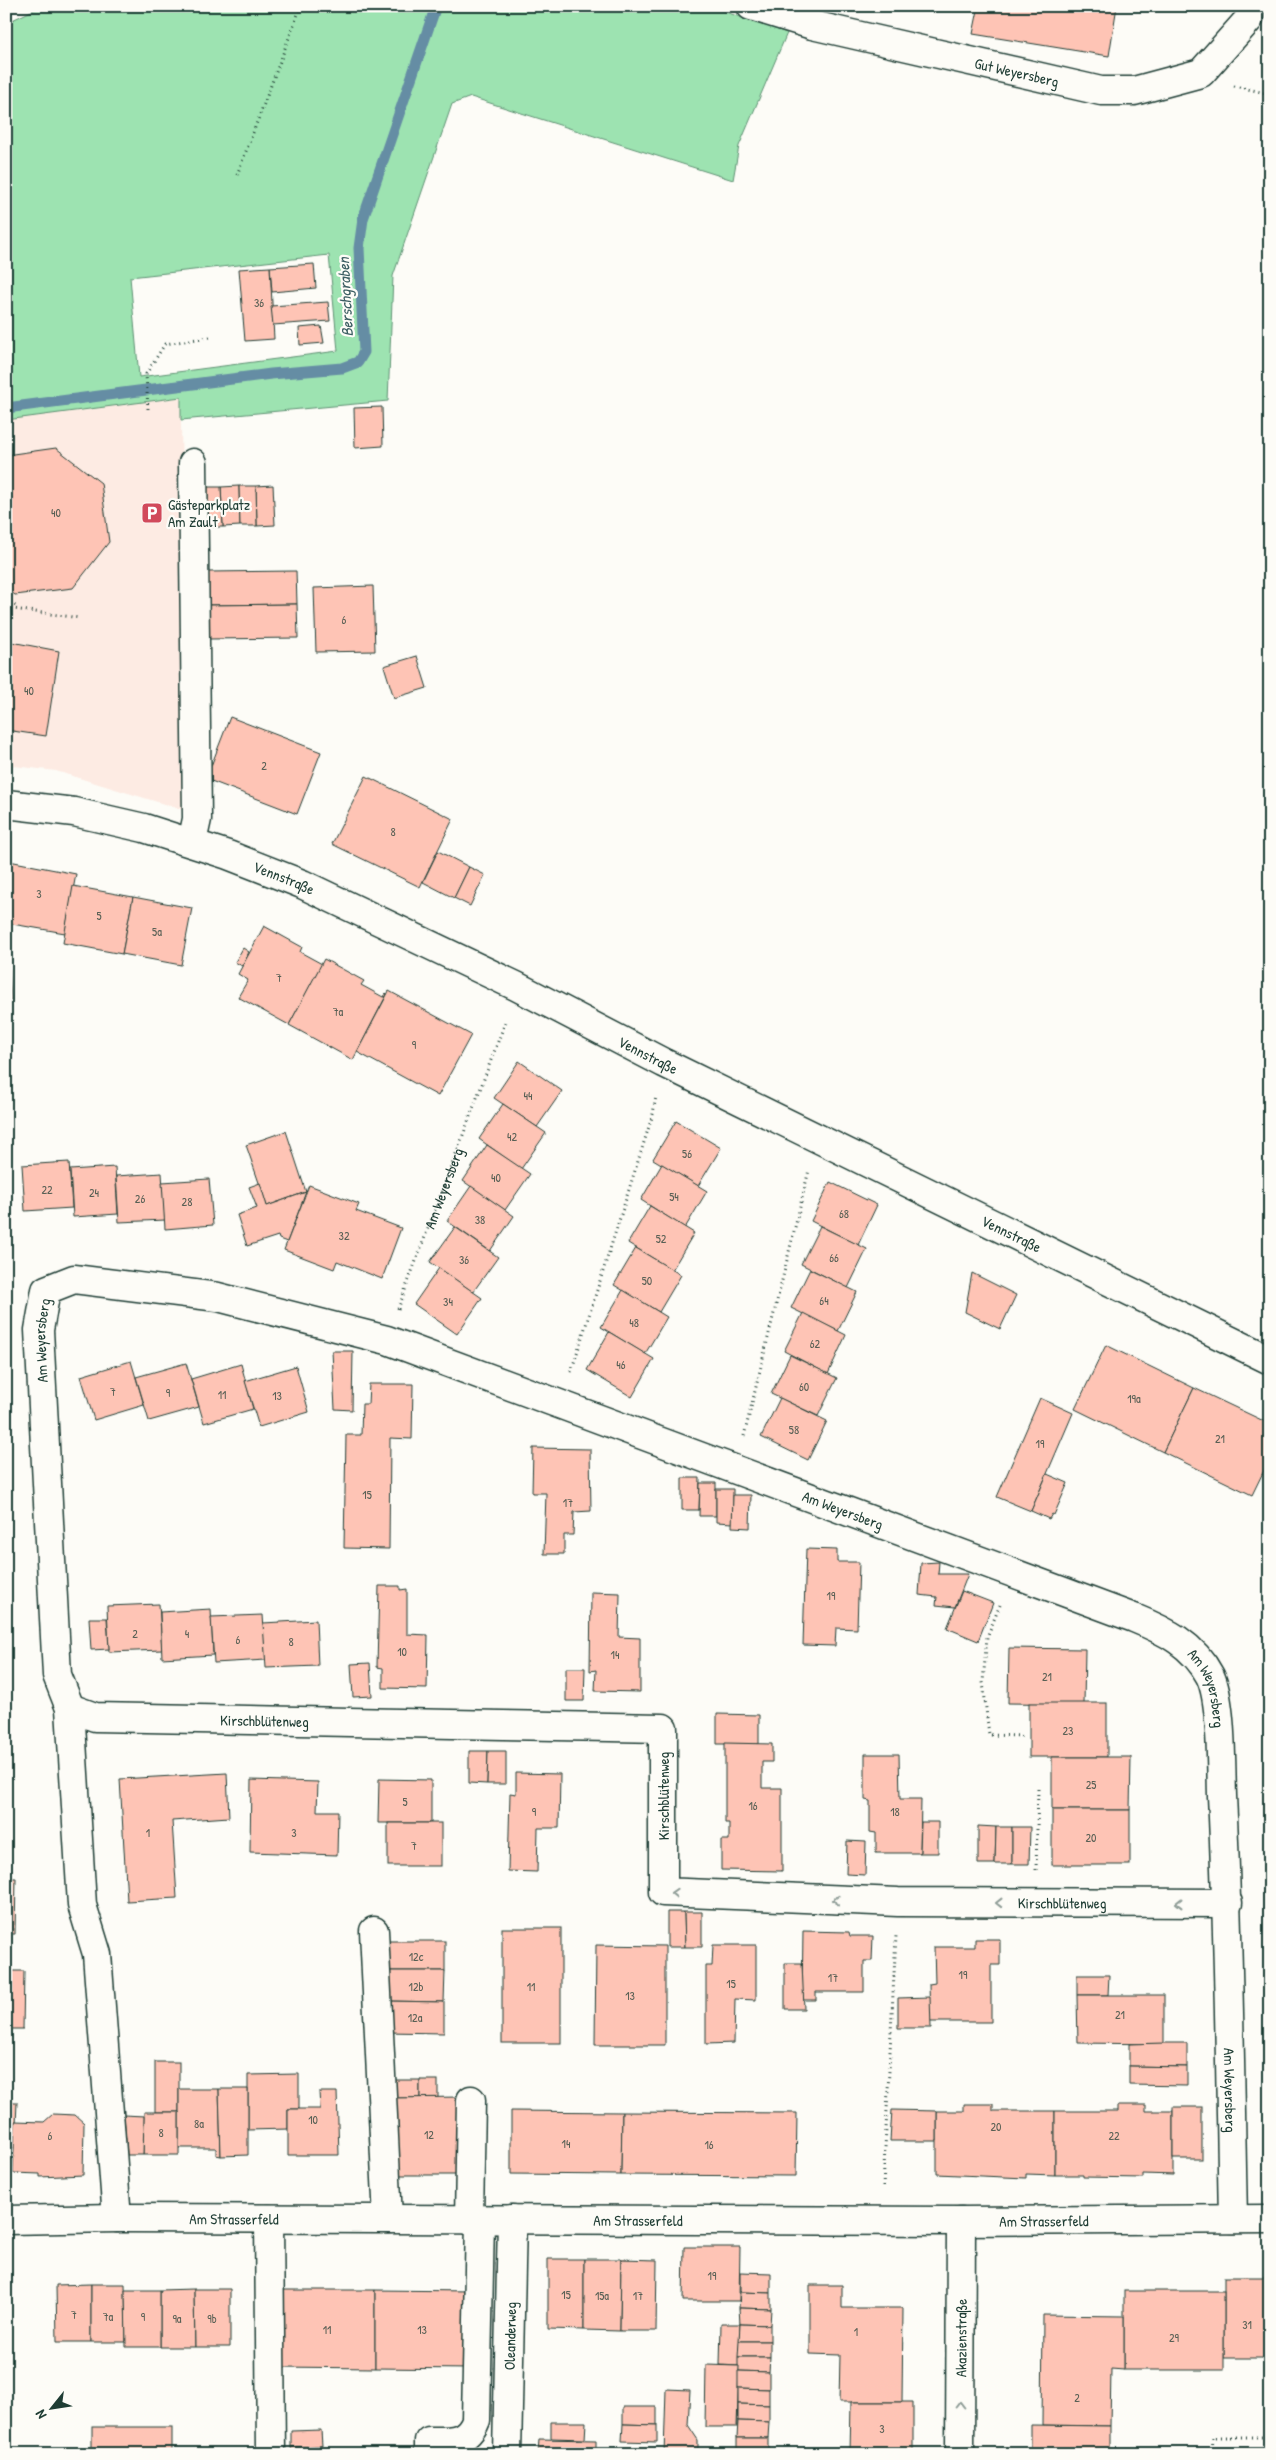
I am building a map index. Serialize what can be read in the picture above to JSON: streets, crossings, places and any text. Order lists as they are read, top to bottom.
{
  "streets": {
    "street": [
      "Gut Weyersberg",
      "Vennstraße",
      "Am Weyersberg",
      "Kirschblütenweg",
      "Am Strasserfeld",
      "Oleanderweg",
      "Akazienstraße"
    ]
  },
  "crossings": [
    ["Am Weyersberg", "Kirschblütenweg"],
    ["Am Weyersberg", "Am Strasserfeld"],
    ["Am Strasserfeld", "Oleanderweg"],
    ["Am Strasserfeld", "Akazienstraße"]
  ],
  "one_way": ["Kirschblütenweg", "Akazienstraße"],
  "water": ["Berschgraben"],
  "places": {
    "parking": ["Gästeparkplatz Am Zault"]
  },
  "house_numbers": [
    "36",
    "40",
    "6",
    "40",
    "2",
    "8",
    "3",
    "5",
    "5a",
    "7",
    "7a",
    "9",
    "44",
    "42",
    "56",
    "40",
    "22",
    "24",
    "54",
    "26",
    "28",
    "68",
    "38",
    "32",
    "52",
    "66",
    "36",
    "50",
    "64",
    "34",
    "48",
    "62",
    "46",
    "60",
    "7",
    "9",
    "11",
    "13",
    "19a",
    "58",
    "21",
    "19",
    "15",
    "17",
    "19",
    "2",
    "4",
    "6",
    "8",
    "10",
    "14",
    "21",
    "23",
    "25",
    "5",
    "16",
    "9",
    "18",
    "1",
    "3",
    "20",
    "7",
    "12c",
    "19",
    "17",
    "15",
    "12b",
    "11",
    "13",
    "21",
    "12a",
    "10",
    "8a",
    "20",
    "8",
    "12",
    "6",
    "22",
    "14",
    "16",
    "19",
    "15",
    "15a",
    "17",
    "7",
    "7a",
    "9",
    "9a",
    "9b",
    "31",
    "11",
    "13",
    "1",
    "29",
    "2",
    "3"
  ],
  "north": "bottom left"
}
